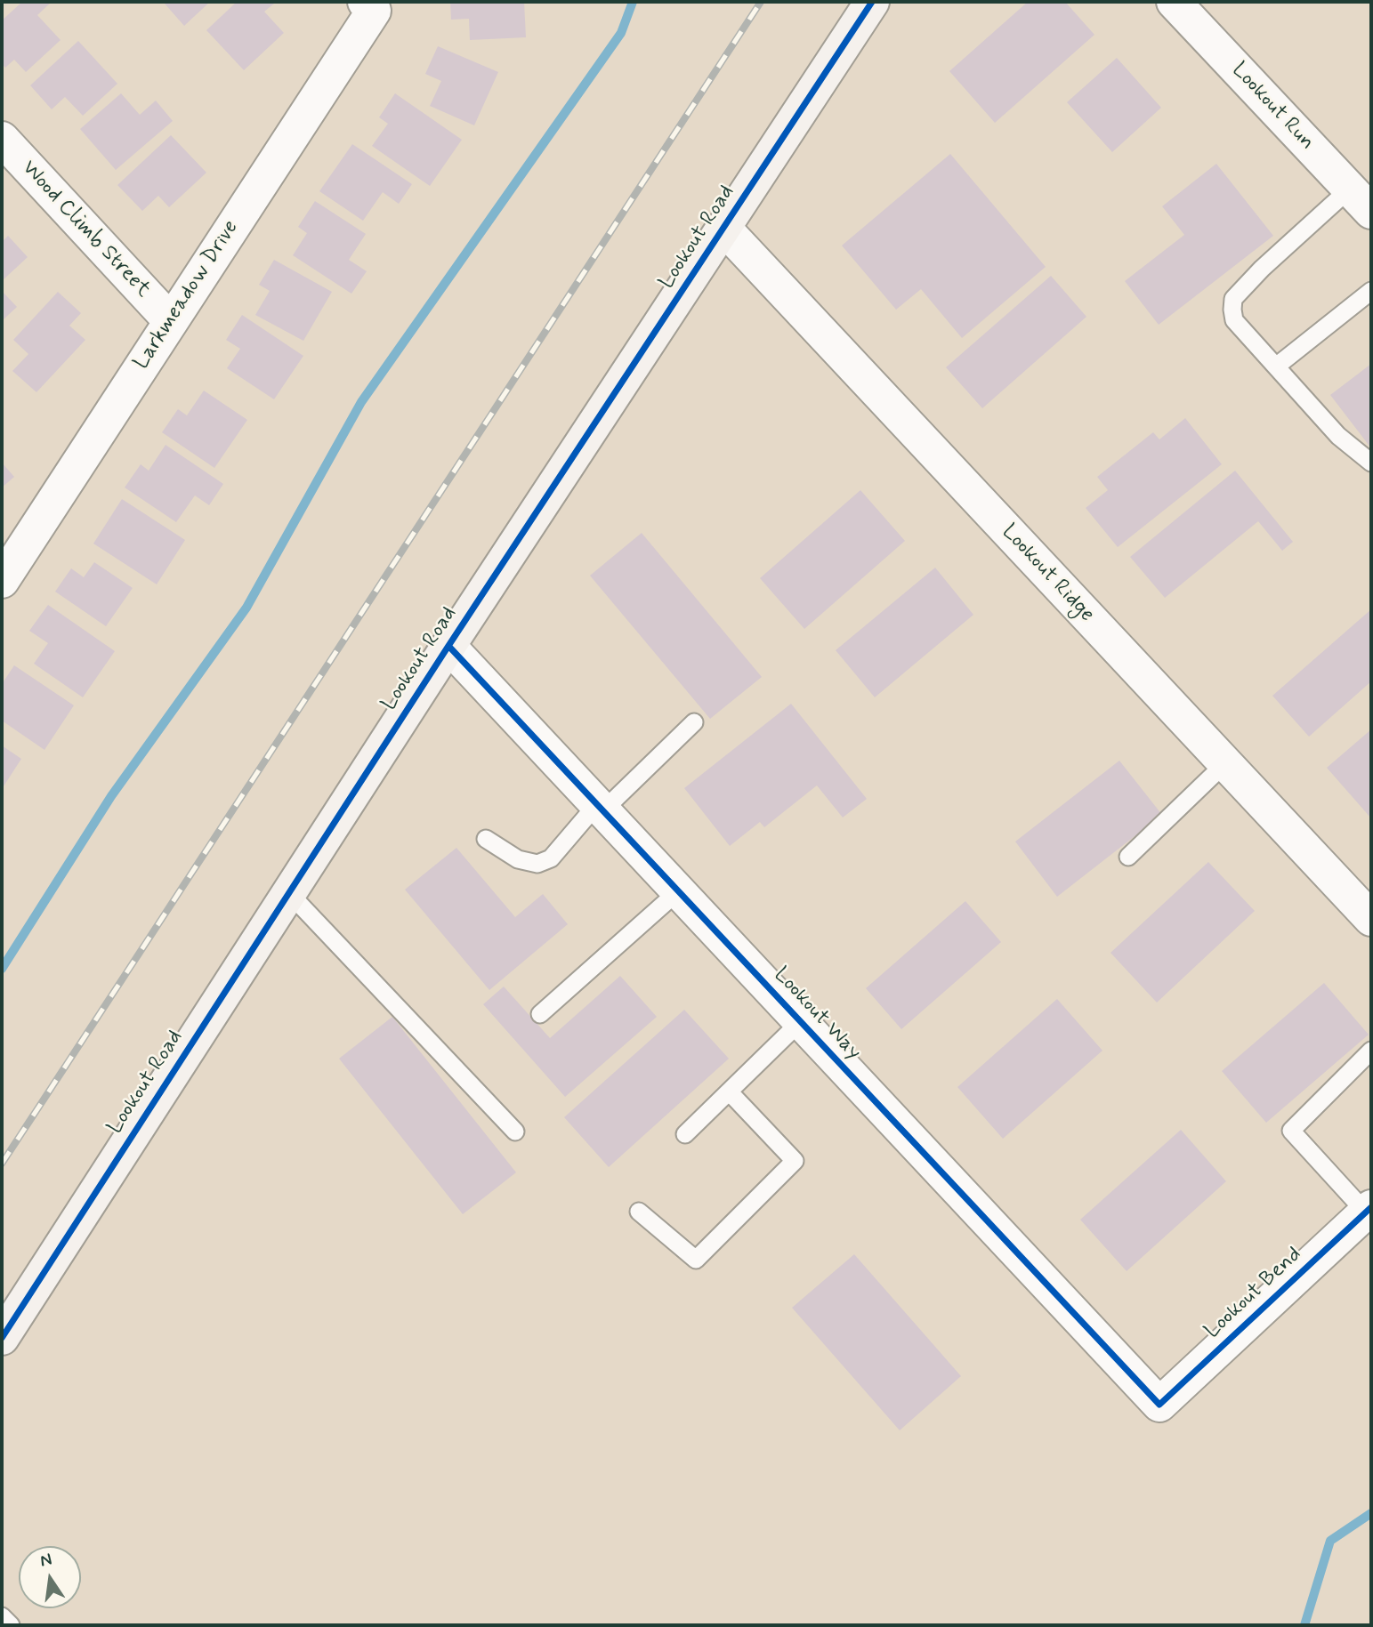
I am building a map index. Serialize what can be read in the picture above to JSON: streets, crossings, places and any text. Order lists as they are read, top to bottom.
{
  "streets": {
    "street": [
      "Lookout Run",
      "Wood Climb Street",
      "Lookout Road",
      "Larkmeadow Drive",
      "Lookout Ridge",
      "Lookout Way",
      "Lookout Bend"
    ]
  },
  "crossings": [
    ["Wood Climb Street", "Larkmeadow Drive"],
    ["Lookout Road", "Lookout Ridge"],
    ["Lookout Road", "Lookout Way"],
    ["Lookout Way", "Lookout Bend"]
  ],
  "north": "top"
}
